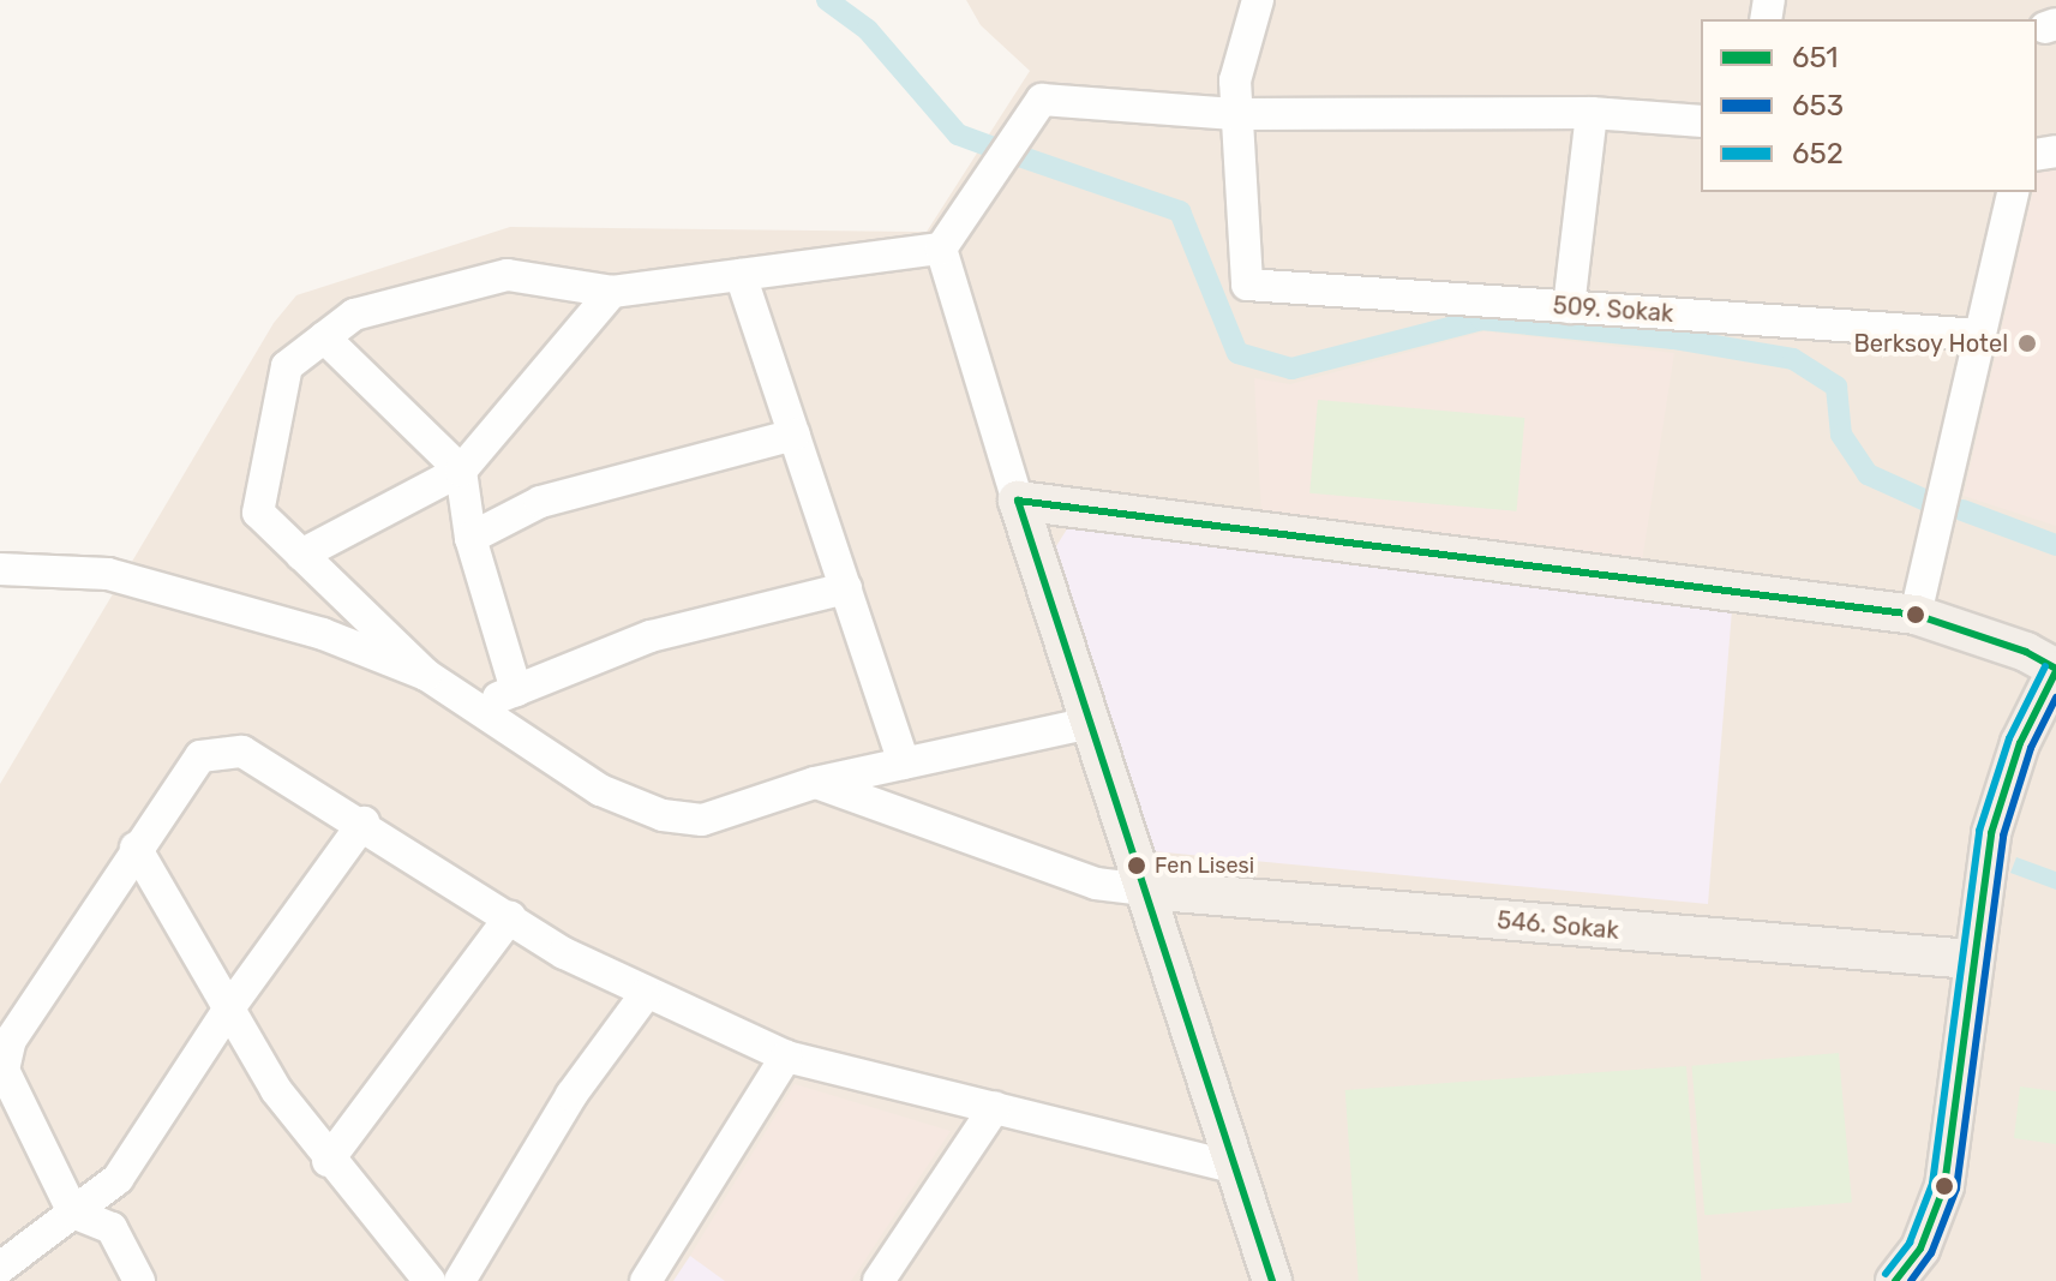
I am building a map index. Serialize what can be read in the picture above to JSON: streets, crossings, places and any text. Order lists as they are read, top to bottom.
{
  "streets": {
    "main road": ["546. Sokak"],
    "street": ["509. Sokak"]
  },
  "places": ["Berksoy Hotel", "Fen Lisesi"],
  "lines": ["transit line 651", "transit line 652", "transit line 653"],
  "legend": ["651", "653", "652"]
}
